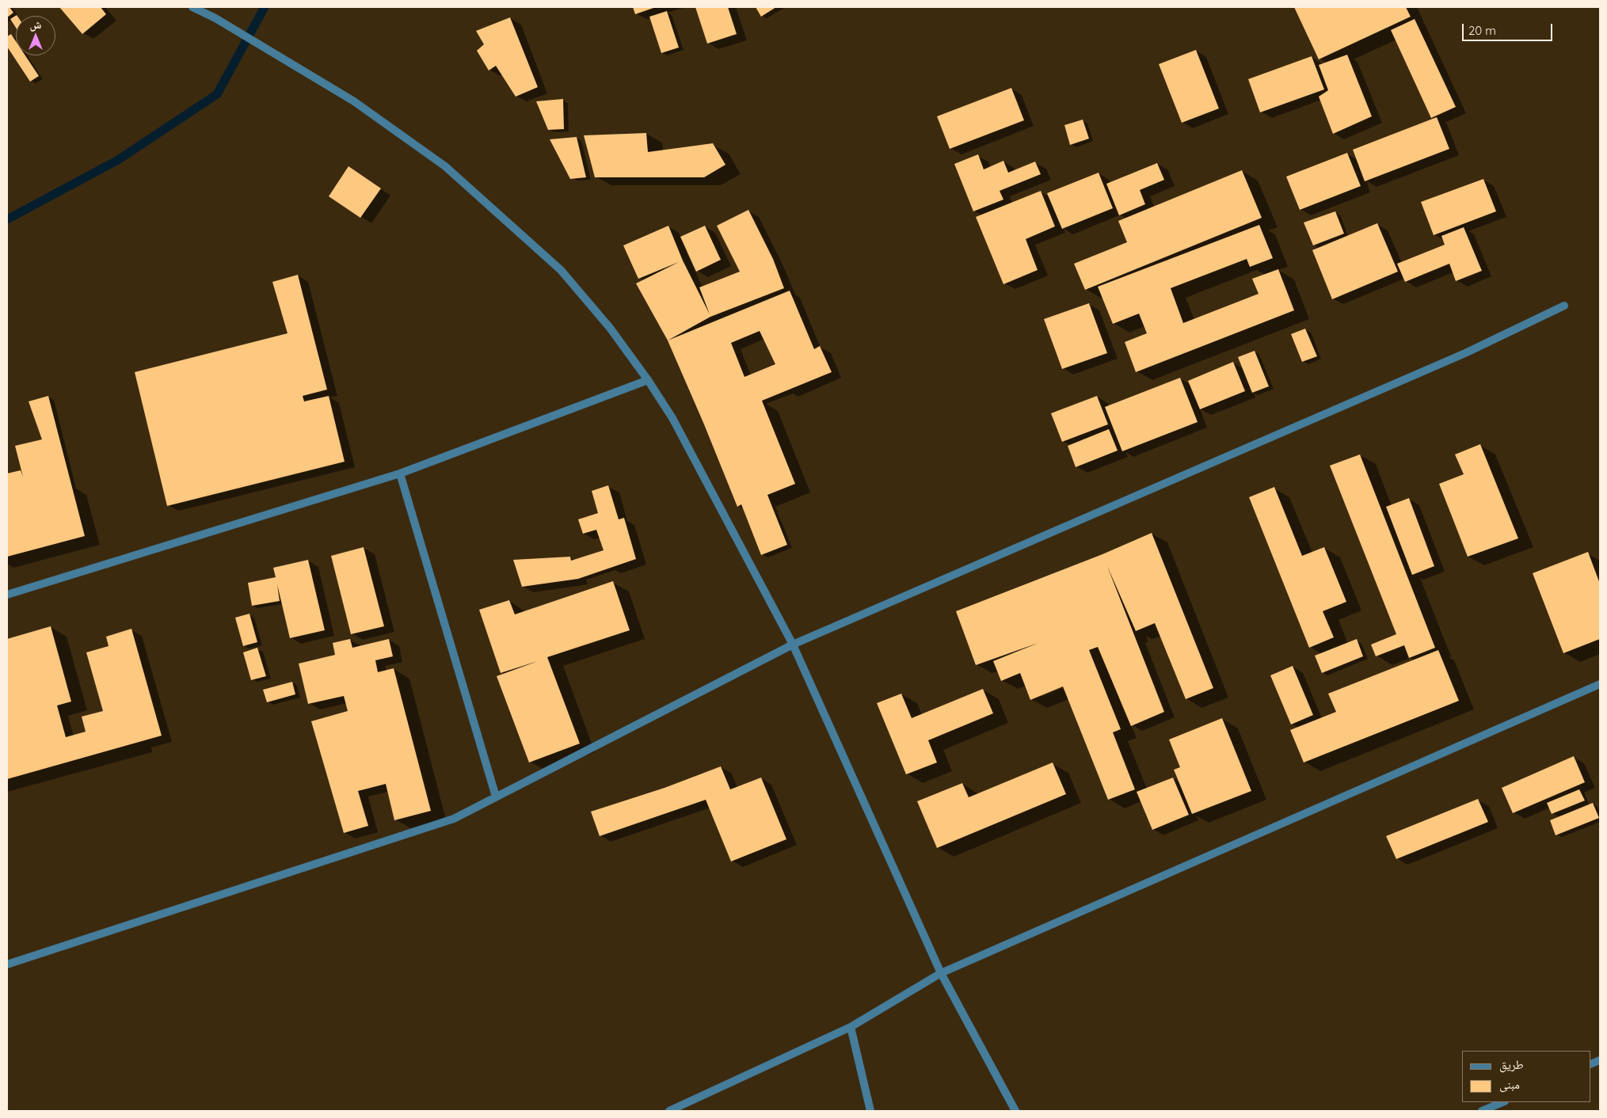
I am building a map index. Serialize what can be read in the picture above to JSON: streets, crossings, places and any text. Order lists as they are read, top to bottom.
{
  "legend": ["طريق", "مبنى"],
  "scale_bar": "20 m",
  "north": "top"
}
